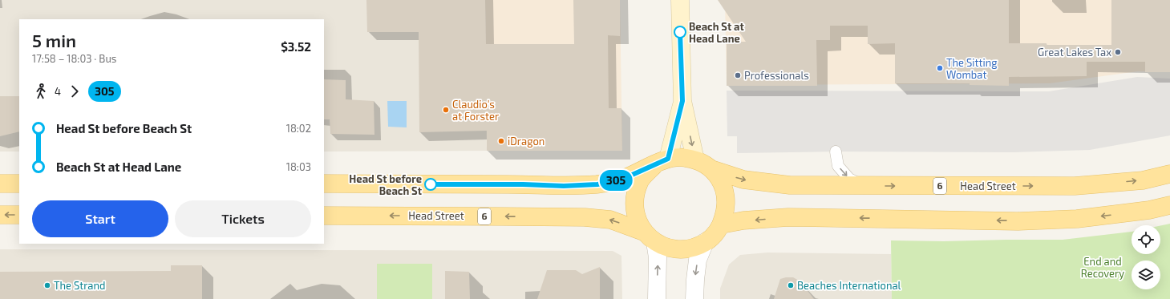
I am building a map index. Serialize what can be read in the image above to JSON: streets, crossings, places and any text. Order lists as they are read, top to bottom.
{
  "streets": {
    "main road": ["6", "Head Street"]
  },
  "crossings": [
    ["6", "Head Street"]
  ],
  "parks": ["End and Recovery"],
  "places": [
    "Beach St at Head Lane",
    "Great Lakes Tax",
    "The Sitting Wombat",
    "Professionals",
    "Claudio's at Forster",
    "iDragon",
    "Head St before Beach St",
    "The Strand",
    "Beaches International"
  ],
  "lines": ["bus line 305"],
  "page": {
    "on_map": "305",
    "heading": ["5 min", "17:58 – 18:03 · Bus", "$3.52"],
    "legs": ["4", "305"],
    "list": [
      {
        "name": "Head St before Beach St",
        "value": "18:02"
      },
      {
        "name": "Beach St at Head Lane",
        "value": "18:03"
      }
    ],
    "buttons": ["Start", "Tickets"]
  }
}
